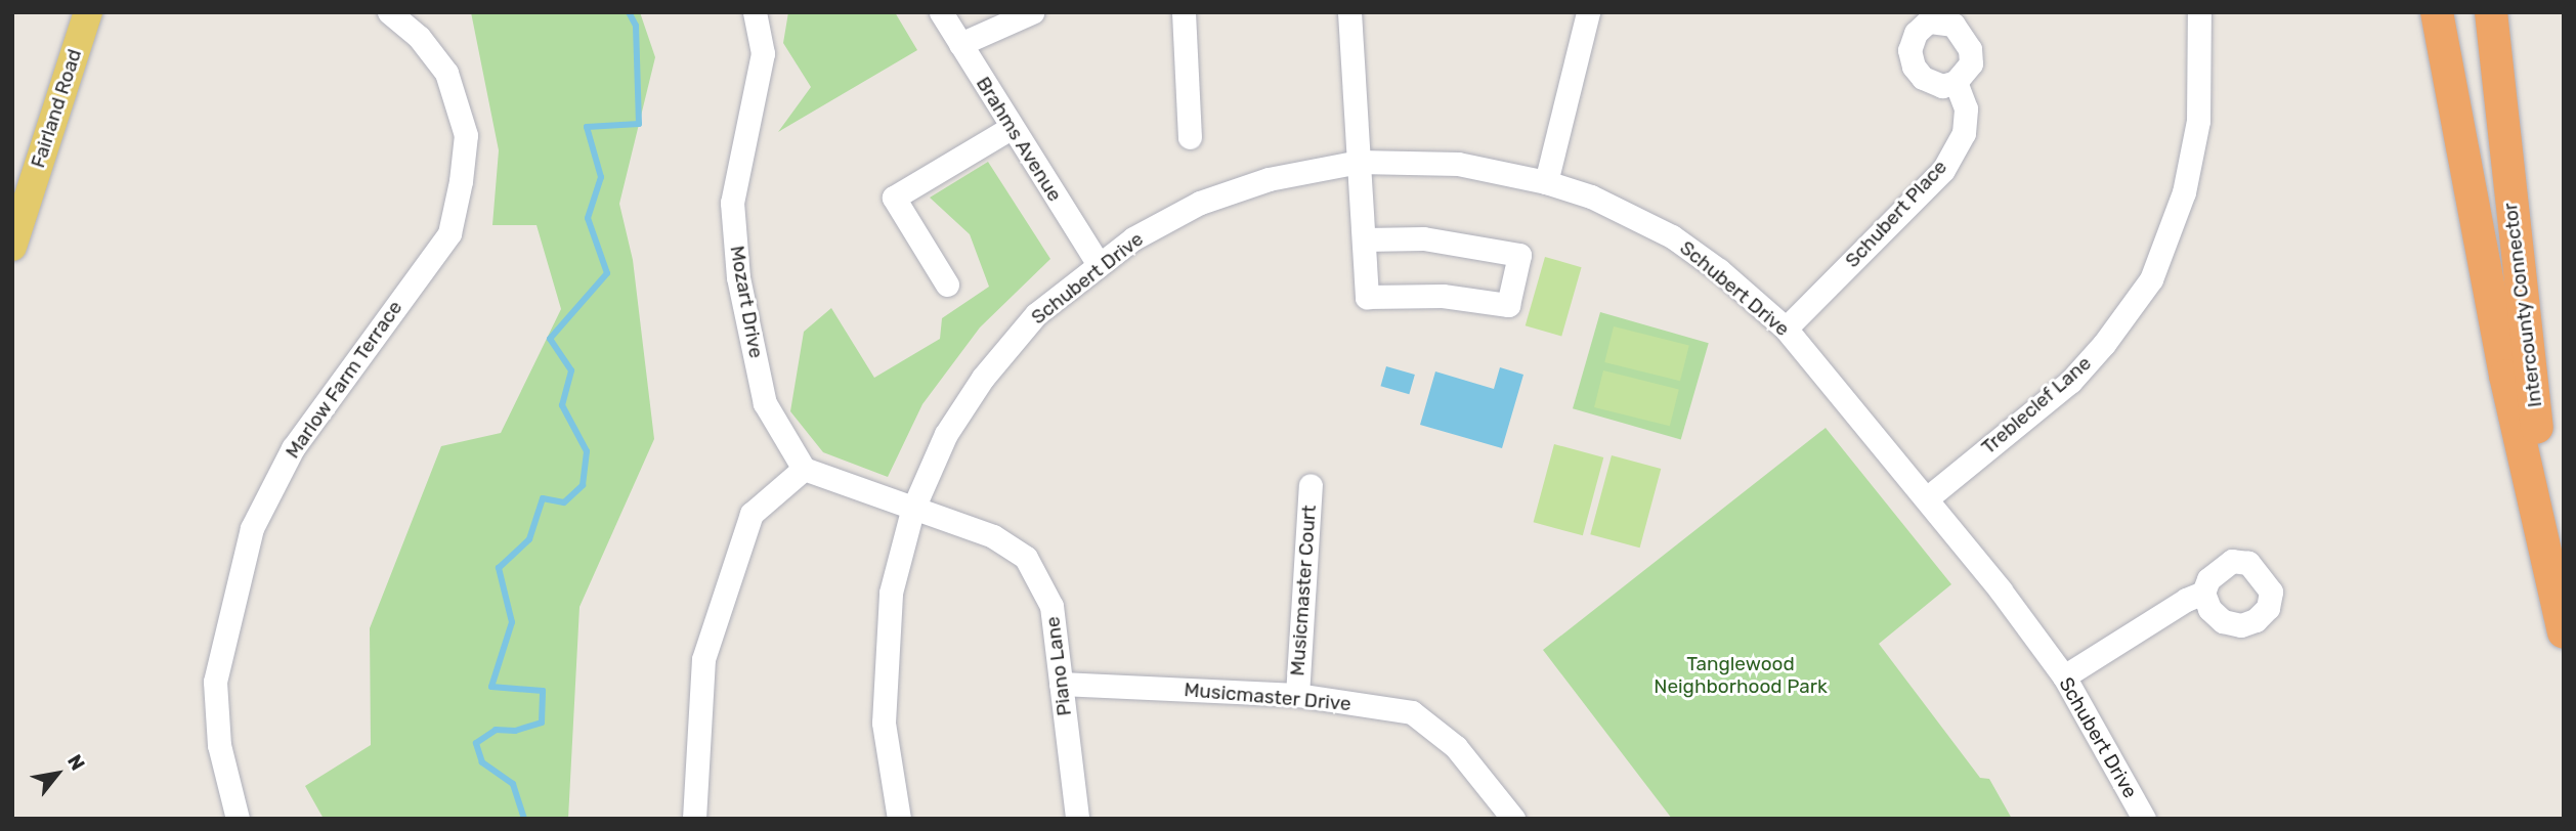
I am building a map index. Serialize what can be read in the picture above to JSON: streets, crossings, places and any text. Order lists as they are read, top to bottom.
{
  "streets": {
    "highway": ["Intercounty Connector"],
    "main road": ["Fairland Road"],
    "street": [
      "Brahms Avenue",
      "Schubert Place",
      "Schubert Drive",
      "Mozart Drive",
      "Marlow Farm Terrace",
      "Trebleclef Lane",
      "Musicmaster Court",
      "Piano Lane",
      "Musicmaster Drive"
    ]
  },
  "crossings": [
    ["Brahms Avenue", "Schubert Drive"],
    ["Schubert Place", "Schubert Drive"],
    ["Schubert Drive", "Trebleclef Lane"],
    ["Schubert Drive", "Piano Lane"],
    ["Musicmaster Court", "Musicmaster Drive"],
    ["Piano Lane", "Musicmaster Drive"]
  ],
  "parks": ["Tanglewood Neighborhood Park"],
  "north": "top right"
}
